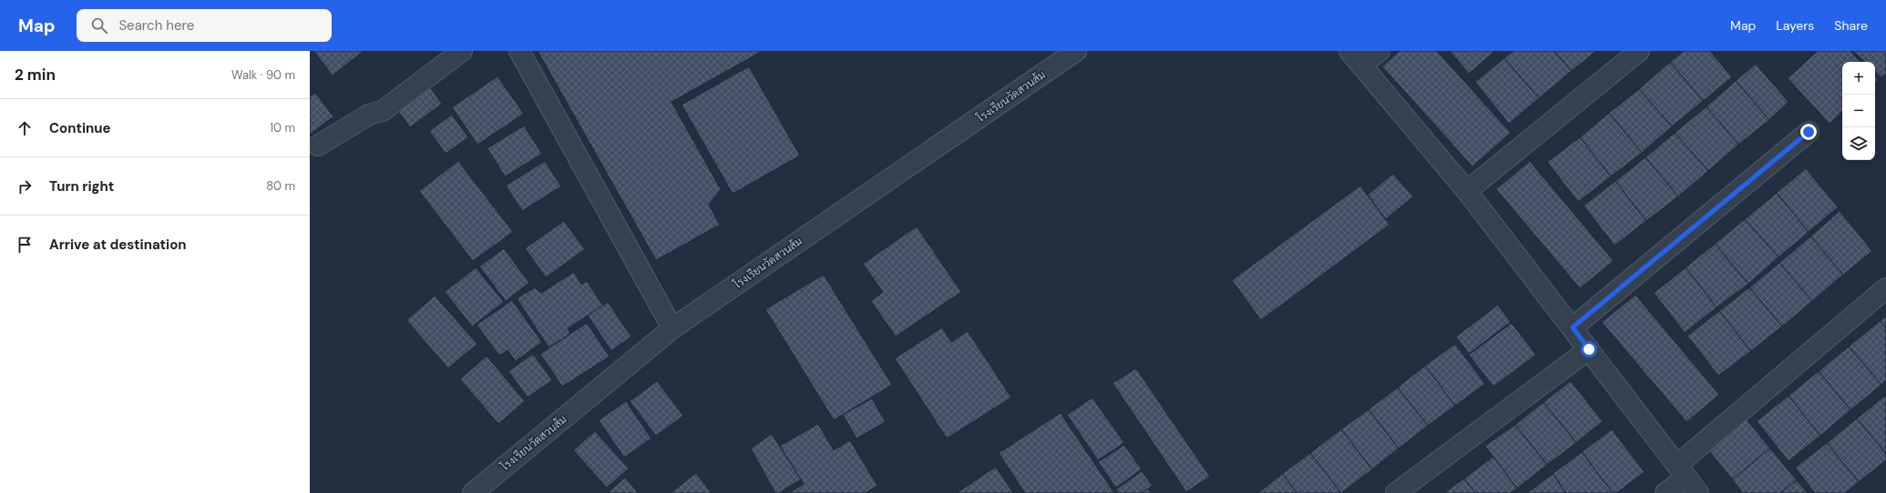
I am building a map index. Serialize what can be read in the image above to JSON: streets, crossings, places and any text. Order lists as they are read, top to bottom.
{
  "streets": {
    "street": ["โรงเรียนวัดสวนส้ม"]
  },
  "page": {
    "header": "Map",
    "search": "Search here",
    "nav": ["Map", "Layers", "Share"],
    "heading": ["2 min", "Walk · 90 m"],
    "map_buttons": ["+", "−"],
    "list": [
      ["Continue", "10 m"],
      ["Turn right", "80 m"],
      "Arrive at destination"
    ]
  }
}
